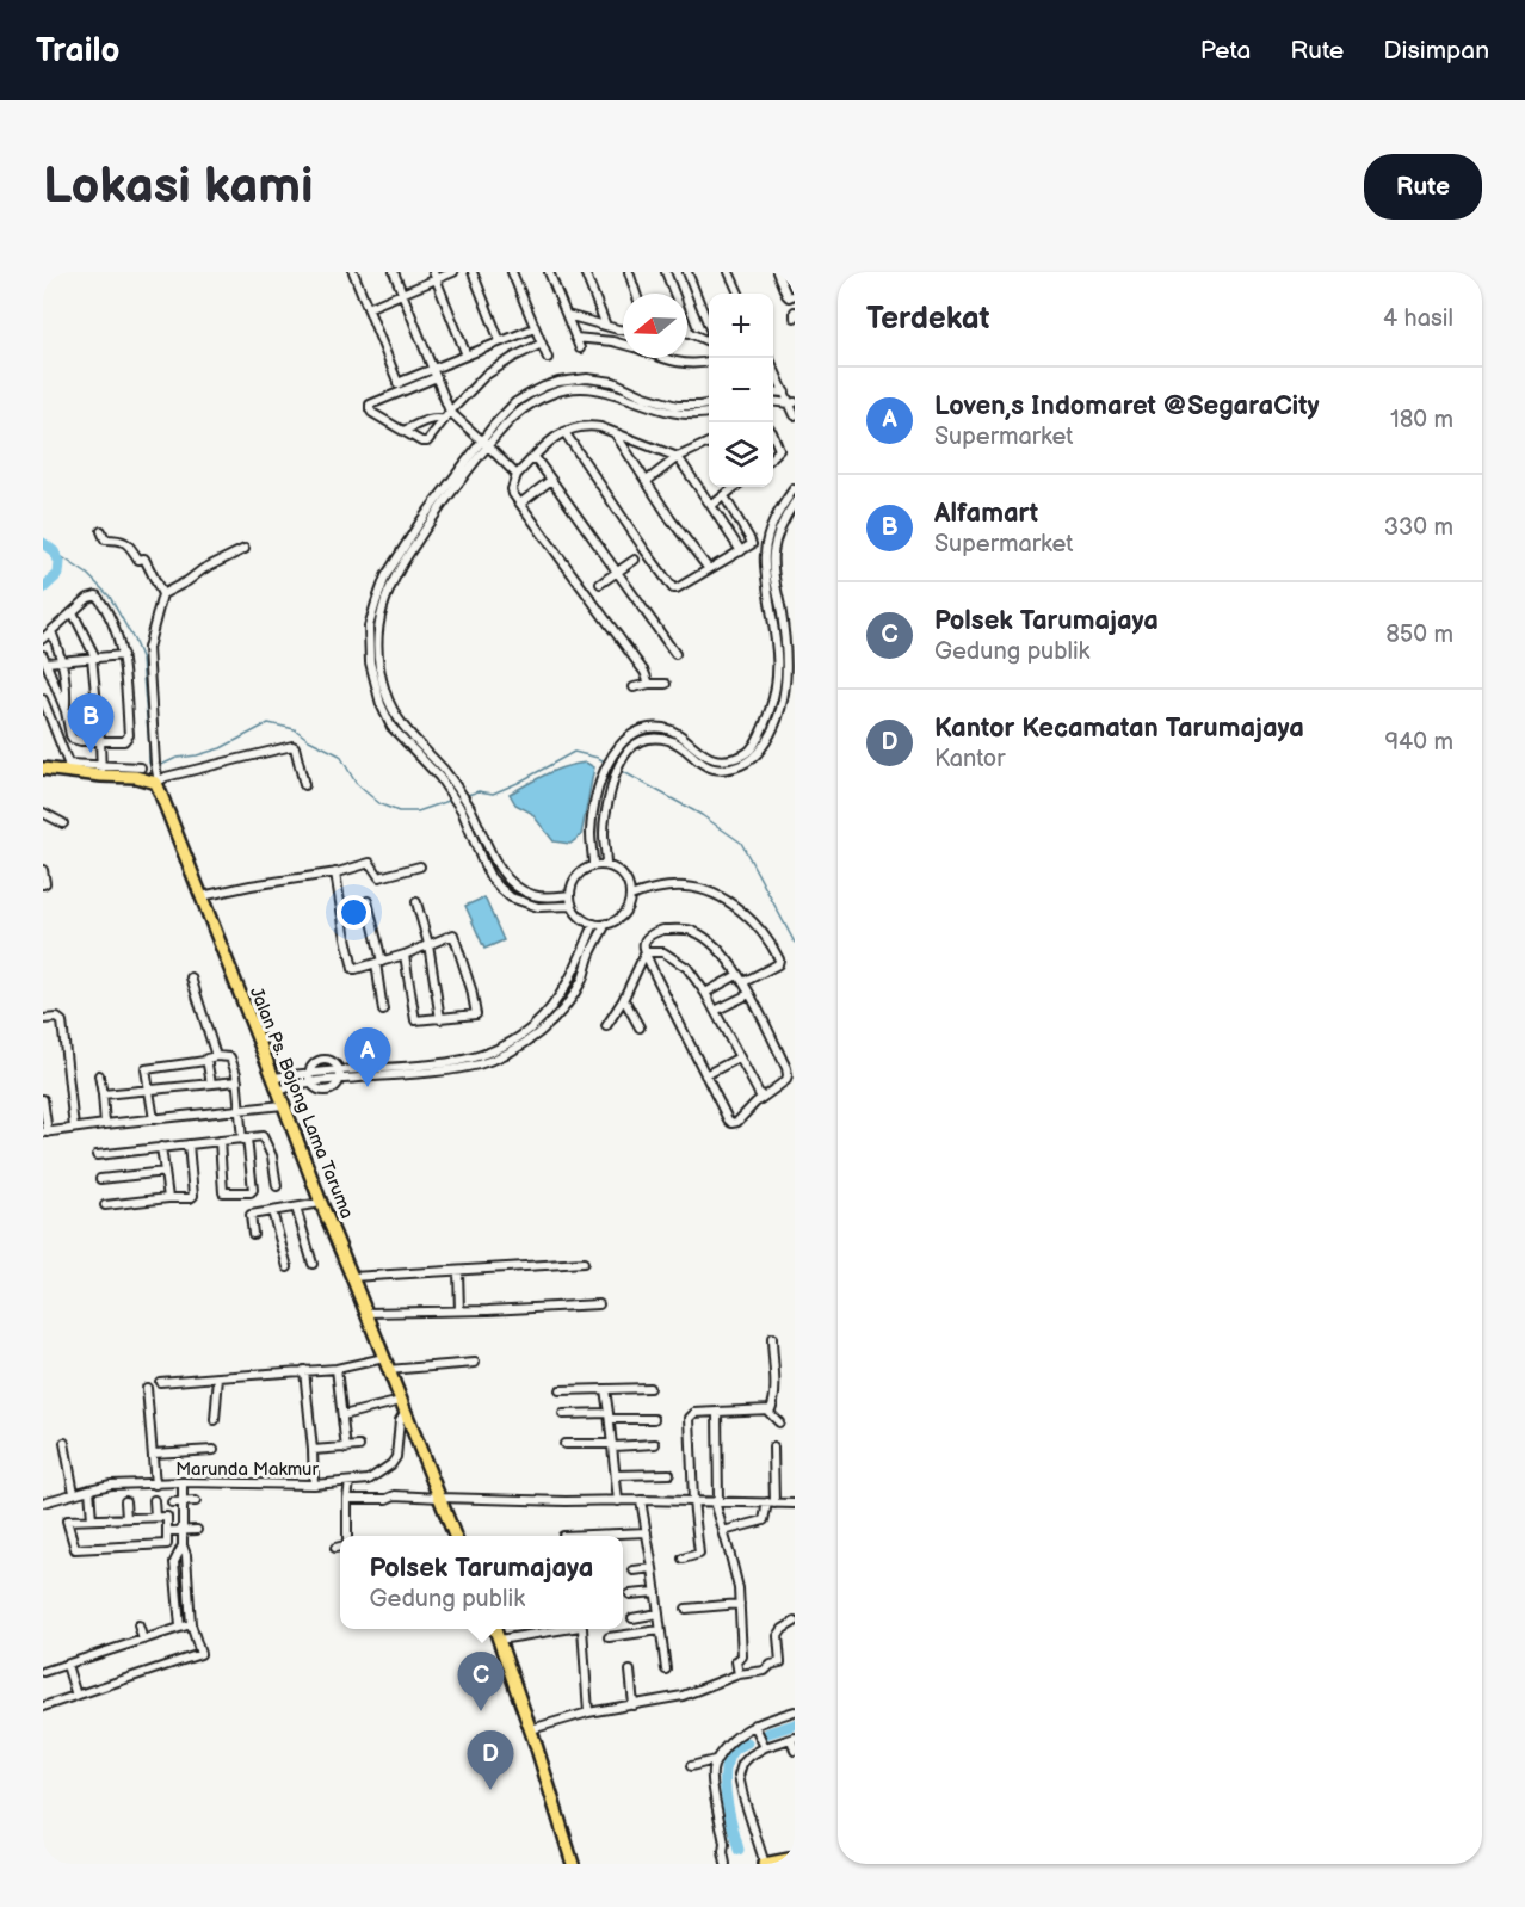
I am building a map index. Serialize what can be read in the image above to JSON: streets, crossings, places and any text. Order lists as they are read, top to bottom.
{
  "streets": {
    "main road": ["Jalan Ps. Bojong Lama Taruma"],
    "street": ["Marunda Makmur"]
  },
  "crossings": [
    ["Jalan Ps. Bojong Lama Taruma", "Marunda Makmur"]
  ],
  "north": "left",
  "page": {
    "header": "Trailo",
    "nav": ["Peta", "Rute", "Disimpan"],
    "buttons": "Rute",
    "title": "Lokasi kami",
    "heading": ["Terdekat", "4 hasil"],
    "map_buttons": ["+", "−"],
    "list": [
      {
        "mark": "A",
        "name": "Loven,s Indomaret @SegaraCity",
        "note": "Supermarket",
        "value": "180 m"
      },
      {
        "mark": "B",
        "name": "Alfamart",
        "note": "Supermarket",
        "value": "330 m"
      },
      {
        "mark": "C",
        "name": "Polsek Tarumajaya",
        "note": "Gedung publik",
        "value": "850 m"
      },
      {
        "mark": "D",
        "name": "Kantor Kecamatan Tarumajaya",
        "note": "Kantor",
        "value": "940 m"
      }
    ],
    "pins": [
      "B",
      "A",
      "C",
      "D"
    ],
    "popup": ["Polsek Tarumajaya", "Gedung publik"]
  }
}
